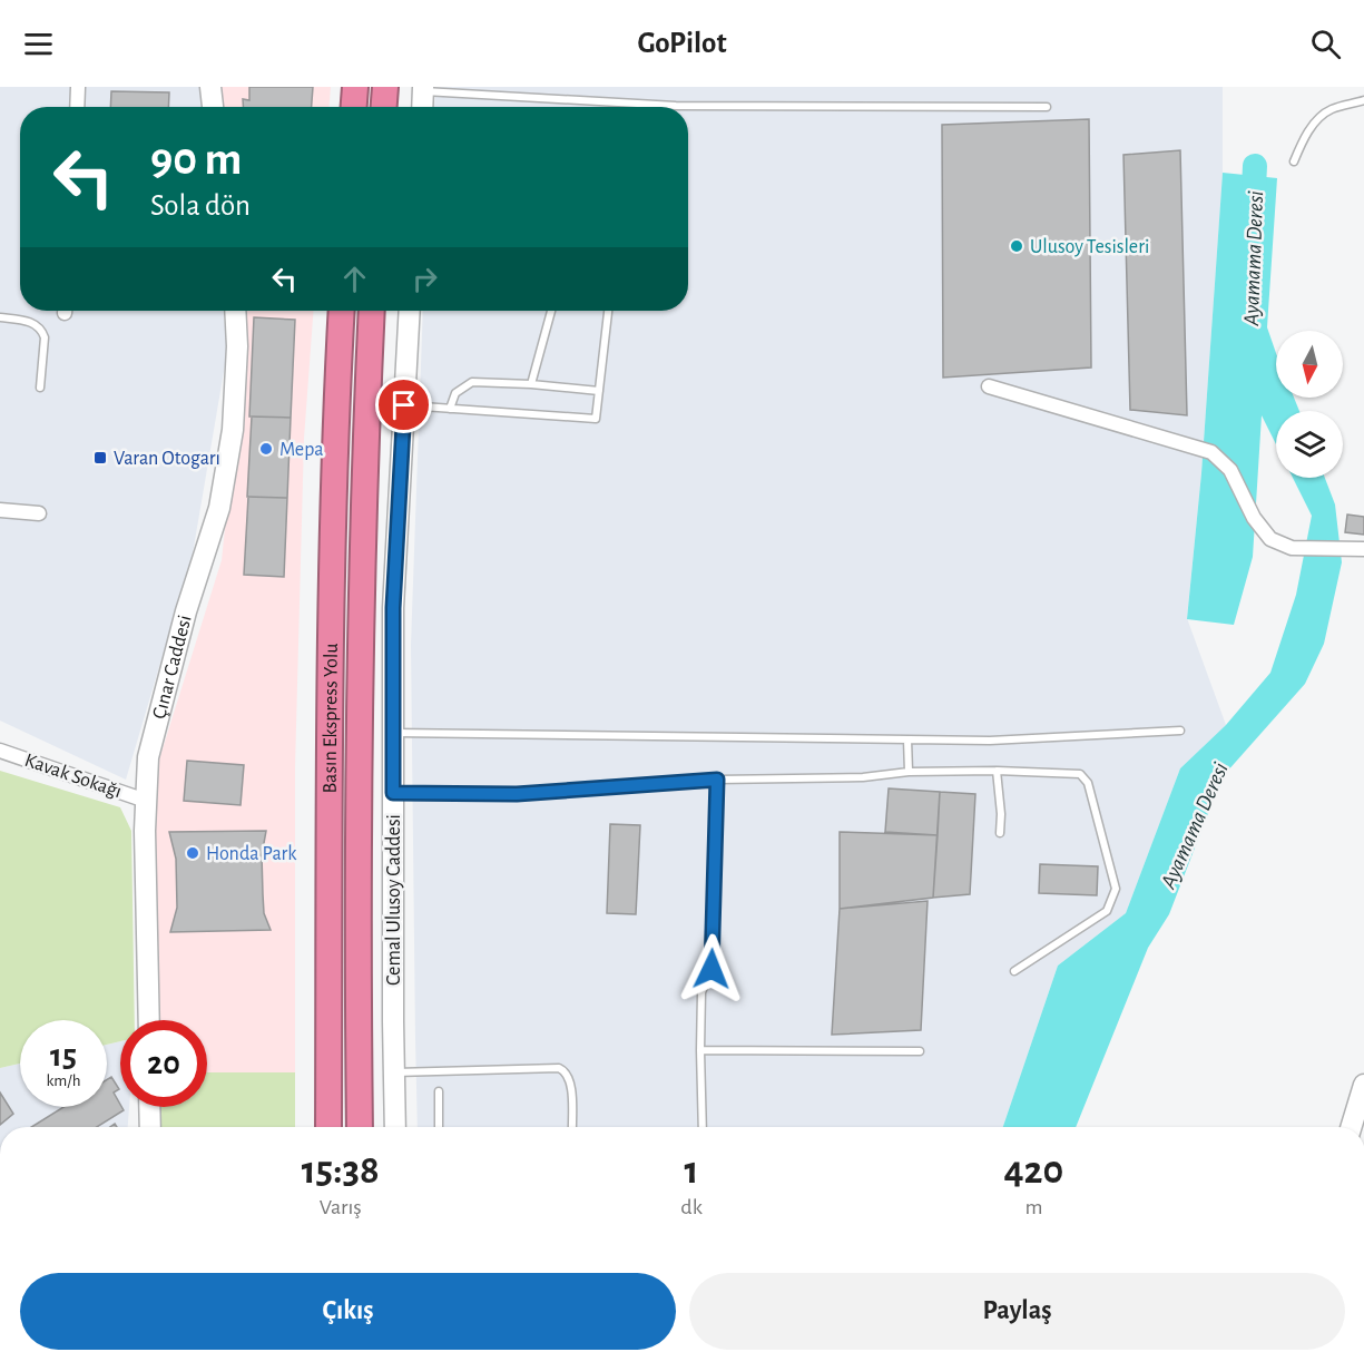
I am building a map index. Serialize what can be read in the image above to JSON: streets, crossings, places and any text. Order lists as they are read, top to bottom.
{
  "streets": {
    "highway": ["Basın Ekspress Yolu"],
    "main road": ["Çınar Caddesi", "Cemal Ulusoy Caddesi"],
    "street": ["Kavak Sokağı"]
  },
  "crossings": [
    ["Çınar Caddesi", "Kavak Sokağı"]
  ],
  "water": ["Ayamama Deresi"],
  "places": {
    "other": ["Ulusoy Tesisleri", "Mepa", "Honda Park"],
    "transit": ["Varan Otogarı"]
  },
  "north": "bottom",
  "page": {
    "header": "GoPilot",
    "turn": ["90 m", "Sola dön"],
    "speed": "15 km/h",
    "limit": "20",
    "eta": [
      "15:38",
      "Varış",
      "1",
      "dk",
      "420",
      "m"
    ],
    "buttons": ["Çıkış", "Paylaş"]
  }
}
